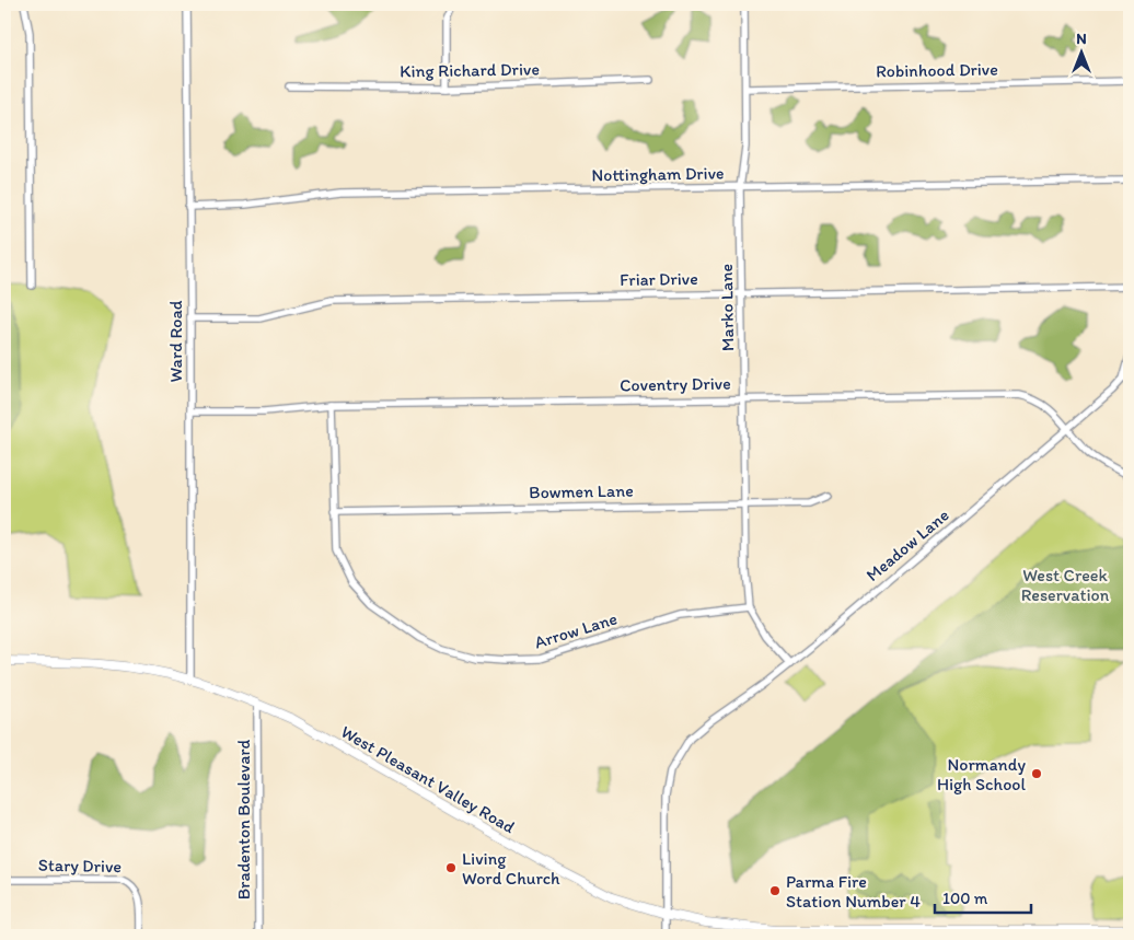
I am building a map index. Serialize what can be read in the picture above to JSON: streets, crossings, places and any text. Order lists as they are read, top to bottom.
{
  "streets": {
    "main road": ["West Pleasant Valley Road"],
    "street": [
      "King Richard Drive",
      "Robinhood Drive",
      "Nottingham Drive",
      "Friar Drive",
      "Marko Lane",
      "Ward Road",
      "Coventry Drive",
      "Bowmen Lane",
      "Meadow Lane",
      "Arrow Lane",
      "Bradenton Boulevard",
      "Stary Drive"
    ]
  },
  "crossings": [
    ["Robinhood Drive", "Marko Lane"],
    ["Nottingham Drive", "Marko Lane"],
    ["Nottingham Drive", "Ward Road"],
    ["Nottingham Drive", "Meadow Lane"],
    ["Friar Drive", "Marko Lane"],
    ["Friar Drive", "Ward Road"],
    ["Friar Drive", "Meadow Lane"],
    ["Marko Lane", "Coventry Drive"],
    ["Marko Lane", "Bowmen Lane"],
    ["Marko Lane", "Meadow Lane"],
    ["Marko Lane", "Arrow Lane"],
    ["Ward Road", "Coventry Drive"],
    ["Ward Road", "West Pleasant Valley Road"],
    ["Coventry Drive", "Meadow Lane"],
    ["Coventry Drive", "Arrow Lane"],
    ["Bowmen Lane", "Arrow Lane"],
    ["Meadow Lane", "West Pleasant Valley Road"],
    ["West Pleasant Valley Road", "Bradenton Boulevard"]
  ],
  "parks": ["West Creek Reservation"],
  "places": ["Normandy High School", "Living Word Church", "Parma Fire Station Number 4"],
  "scale_bar": "100 m",
  "north": "top"
}
